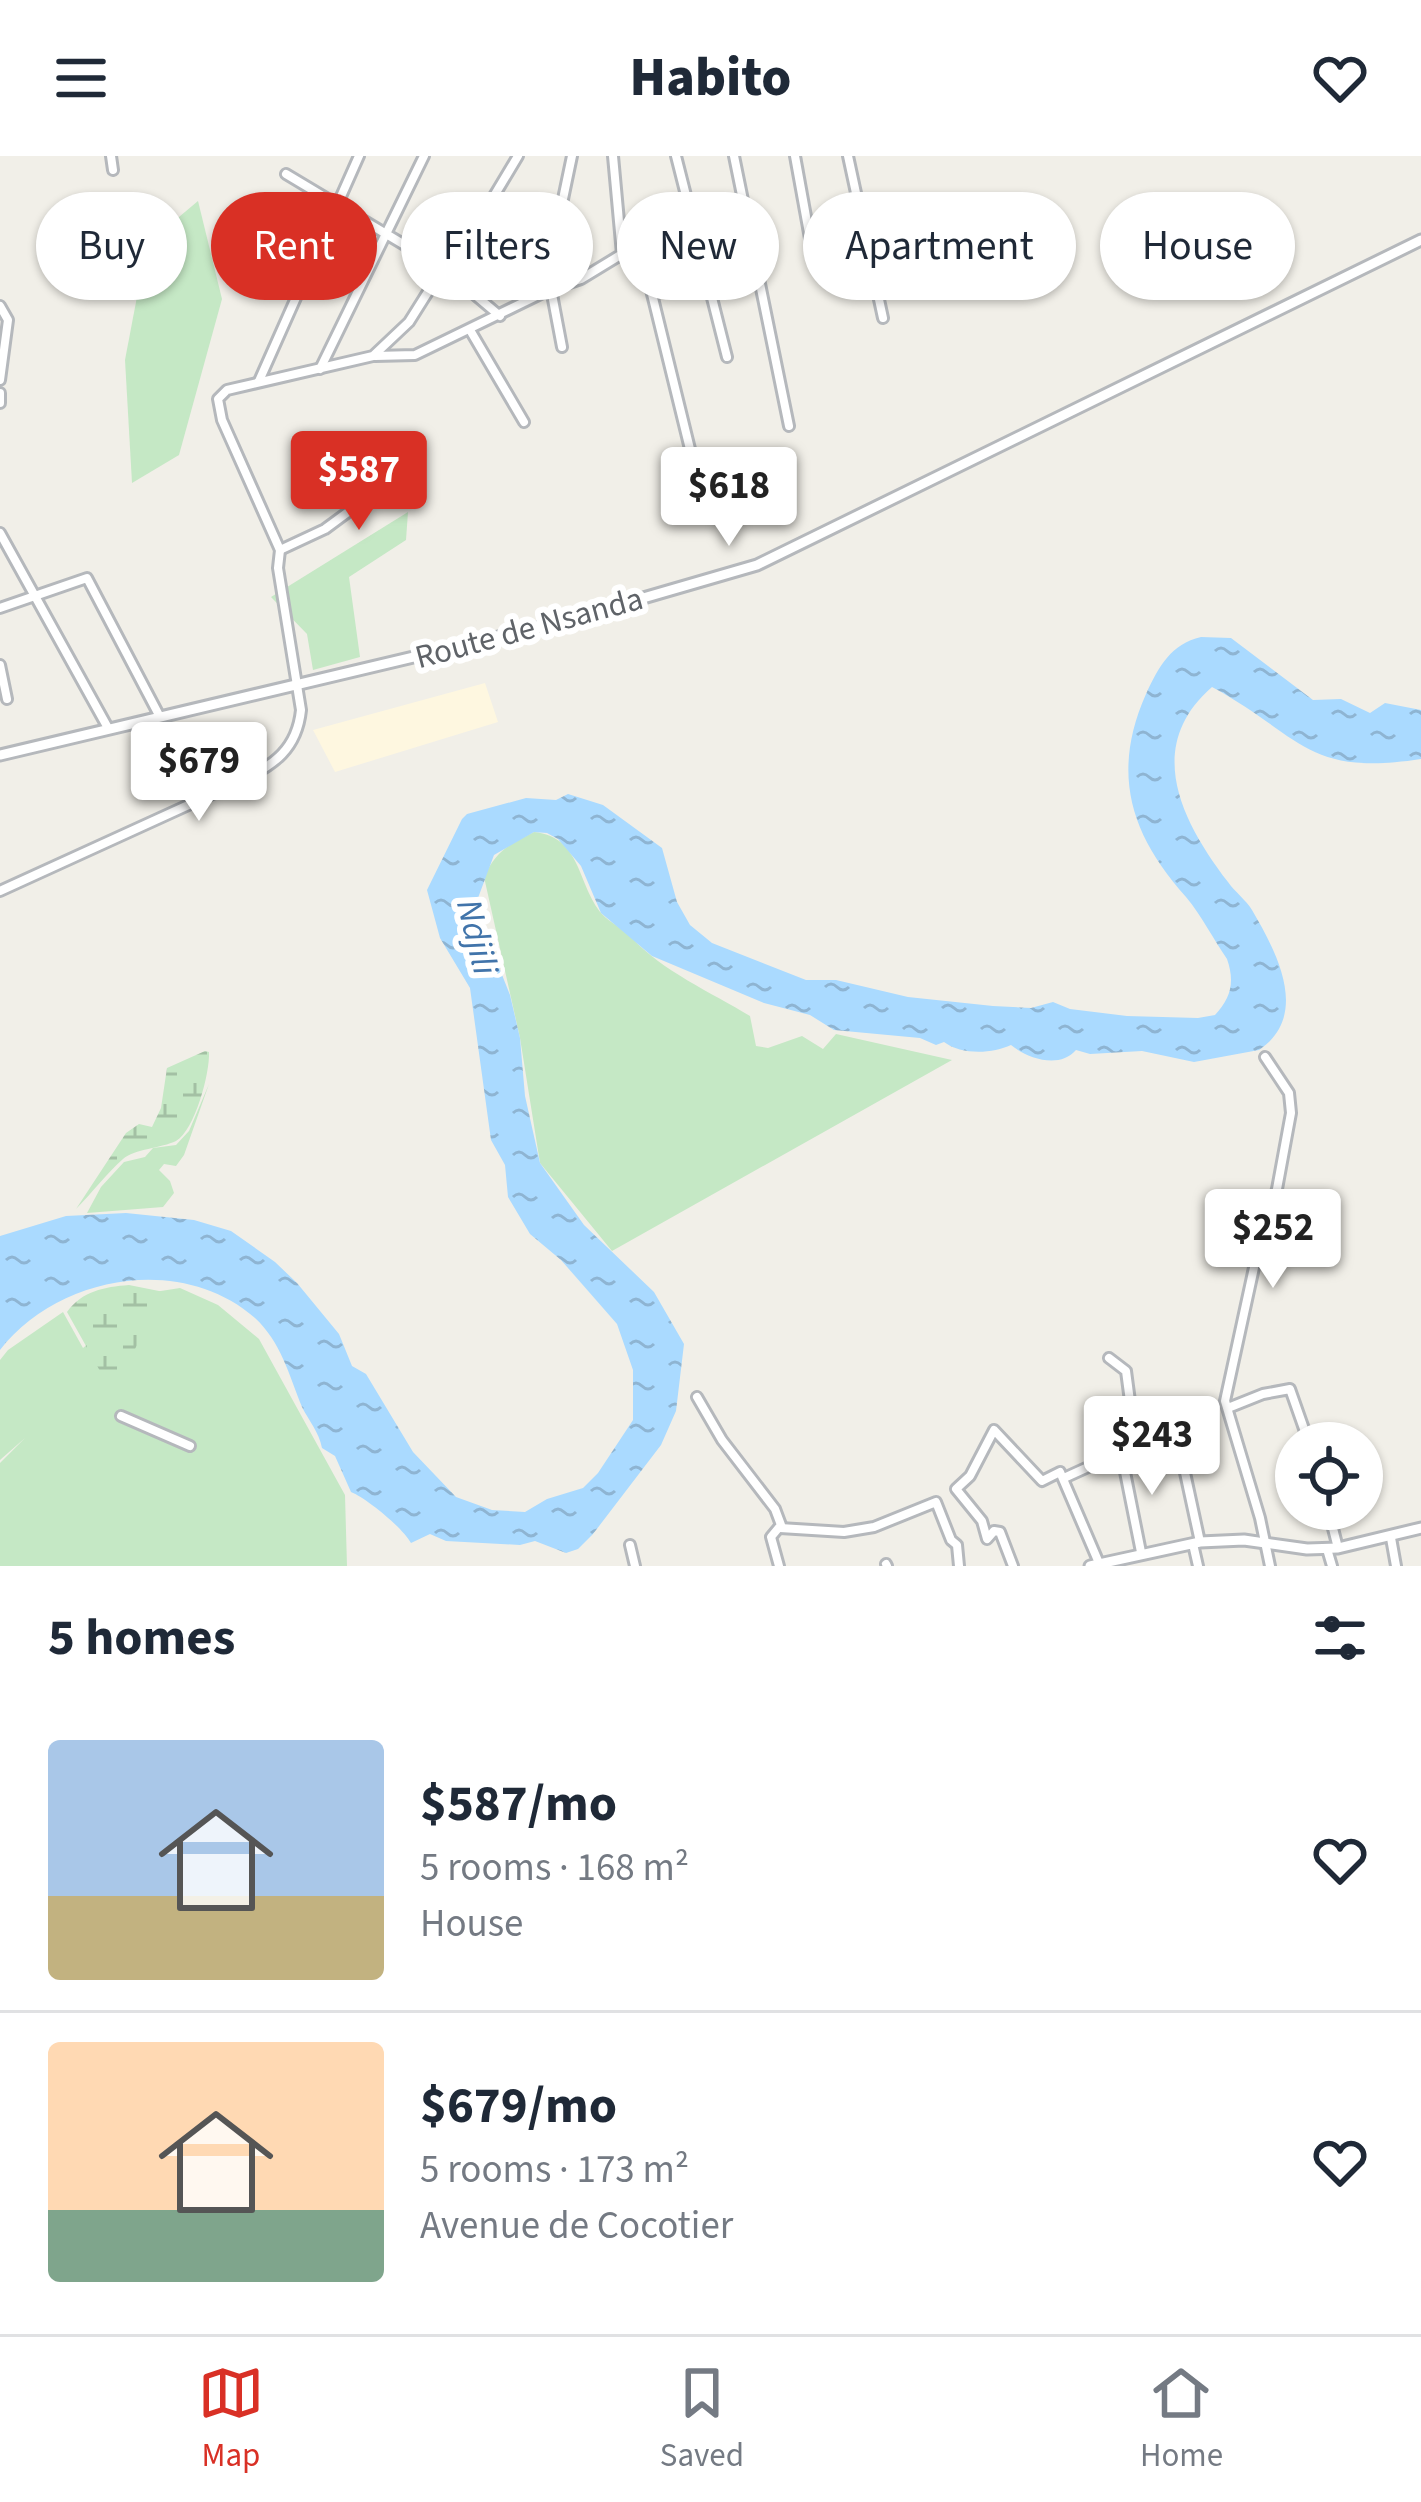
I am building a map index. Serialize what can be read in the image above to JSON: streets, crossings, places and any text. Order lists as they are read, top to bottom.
{
  "streets": {
    "street": ["Route de Nsanda"]
  },
  "water": ["Ndjili"],
  "page": {
    "header": "Habito",
    "chip": [
      "Buy",
      "Rent",
      "Filters",
      "New",
      "Apartment",
      "House"
    ],
    "price": [
      "$587",
      "$618",
      "$679",
      "$252",
      "$243"
    ],
    "heading": "5 homes",
    "list": [
      {
        "name": "$587/mo",
        "note": "5 rooms · 168 m² · House"
      },
      {
        "name": "$679/mo",
        "note": "5 rooms · 173 m² · Avenue de Cocotier"
      }
    ],
    "tabs": ["Map", "Saved", "Home"]
  }
}
